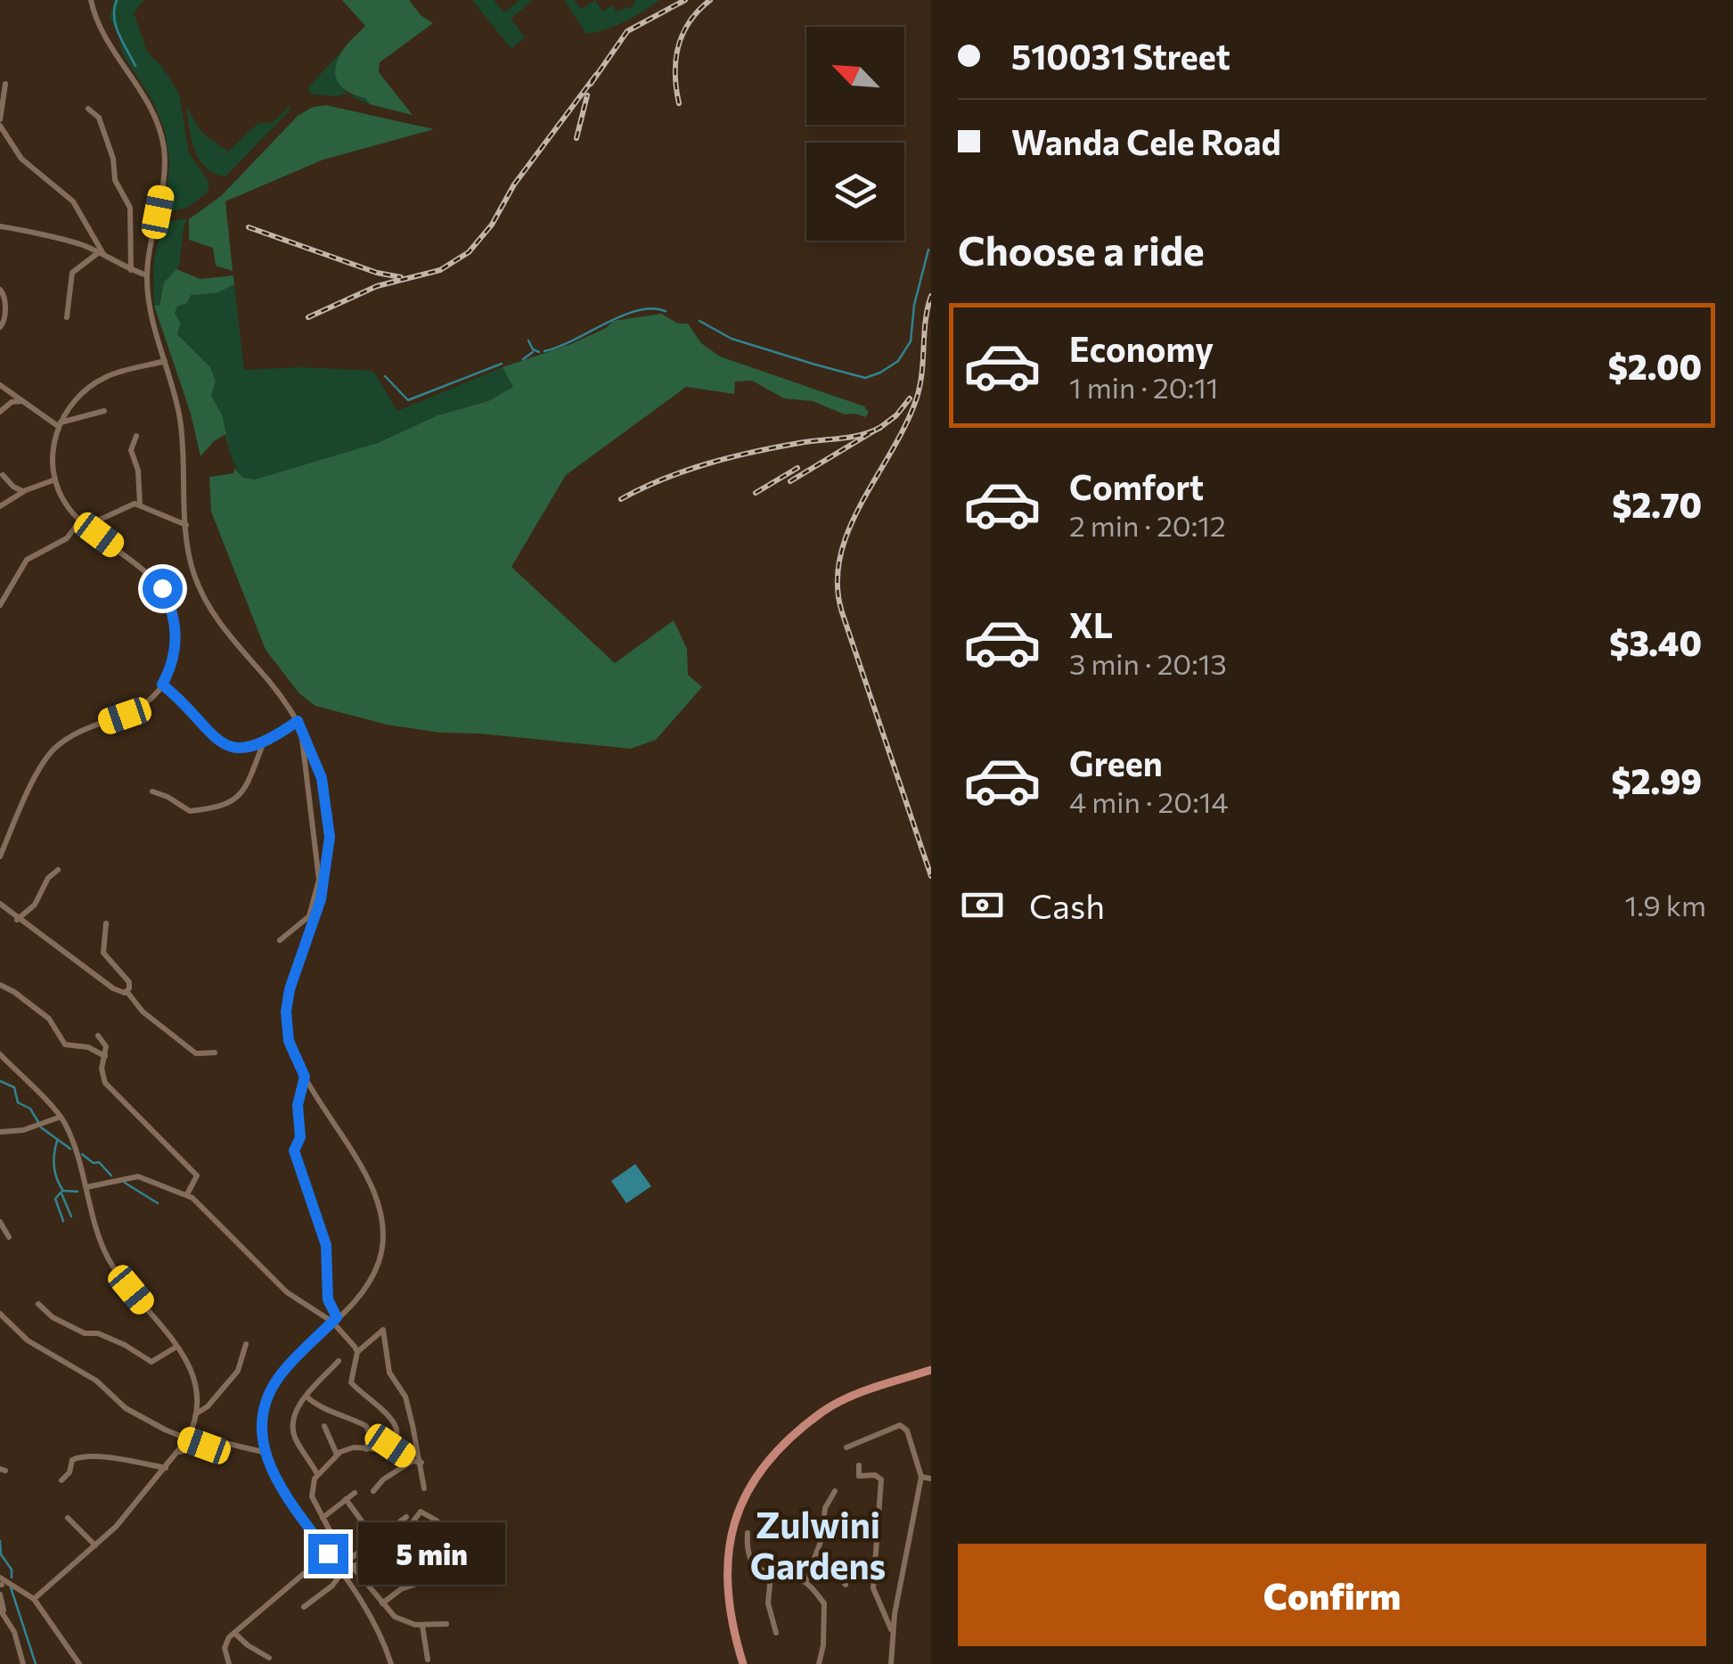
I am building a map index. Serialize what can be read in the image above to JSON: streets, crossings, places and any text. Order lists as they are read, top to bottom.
{
  "districts": ["Zulwini Gardens"],
  "north": "top left",
  "page": {
    "banner": ["510031 Street", "Wanda Cele Road"],
    "heading": "Choose a ride",
    "list": [
      {
        "name": "Economy",
        "note": "1 min · 20:11",
        "value": "$2.00"
      },
      {
        "name": "Comfort",
        "note": "2 min · 20:12",
        "value": "$2.70"
      },
      {
        "name": "XL",
        "note": "3 min · 20:13",
        "value": "$3.40"
      },
      {
        "name": "Green",
        "note": "4 min · 20:14",
        "value": "$2.99"
      }
    ],
    "pay": ["Cash", "1.9 km"],
    "bubble": "5 min",
    "buttons": "Confirm"
  }
}
